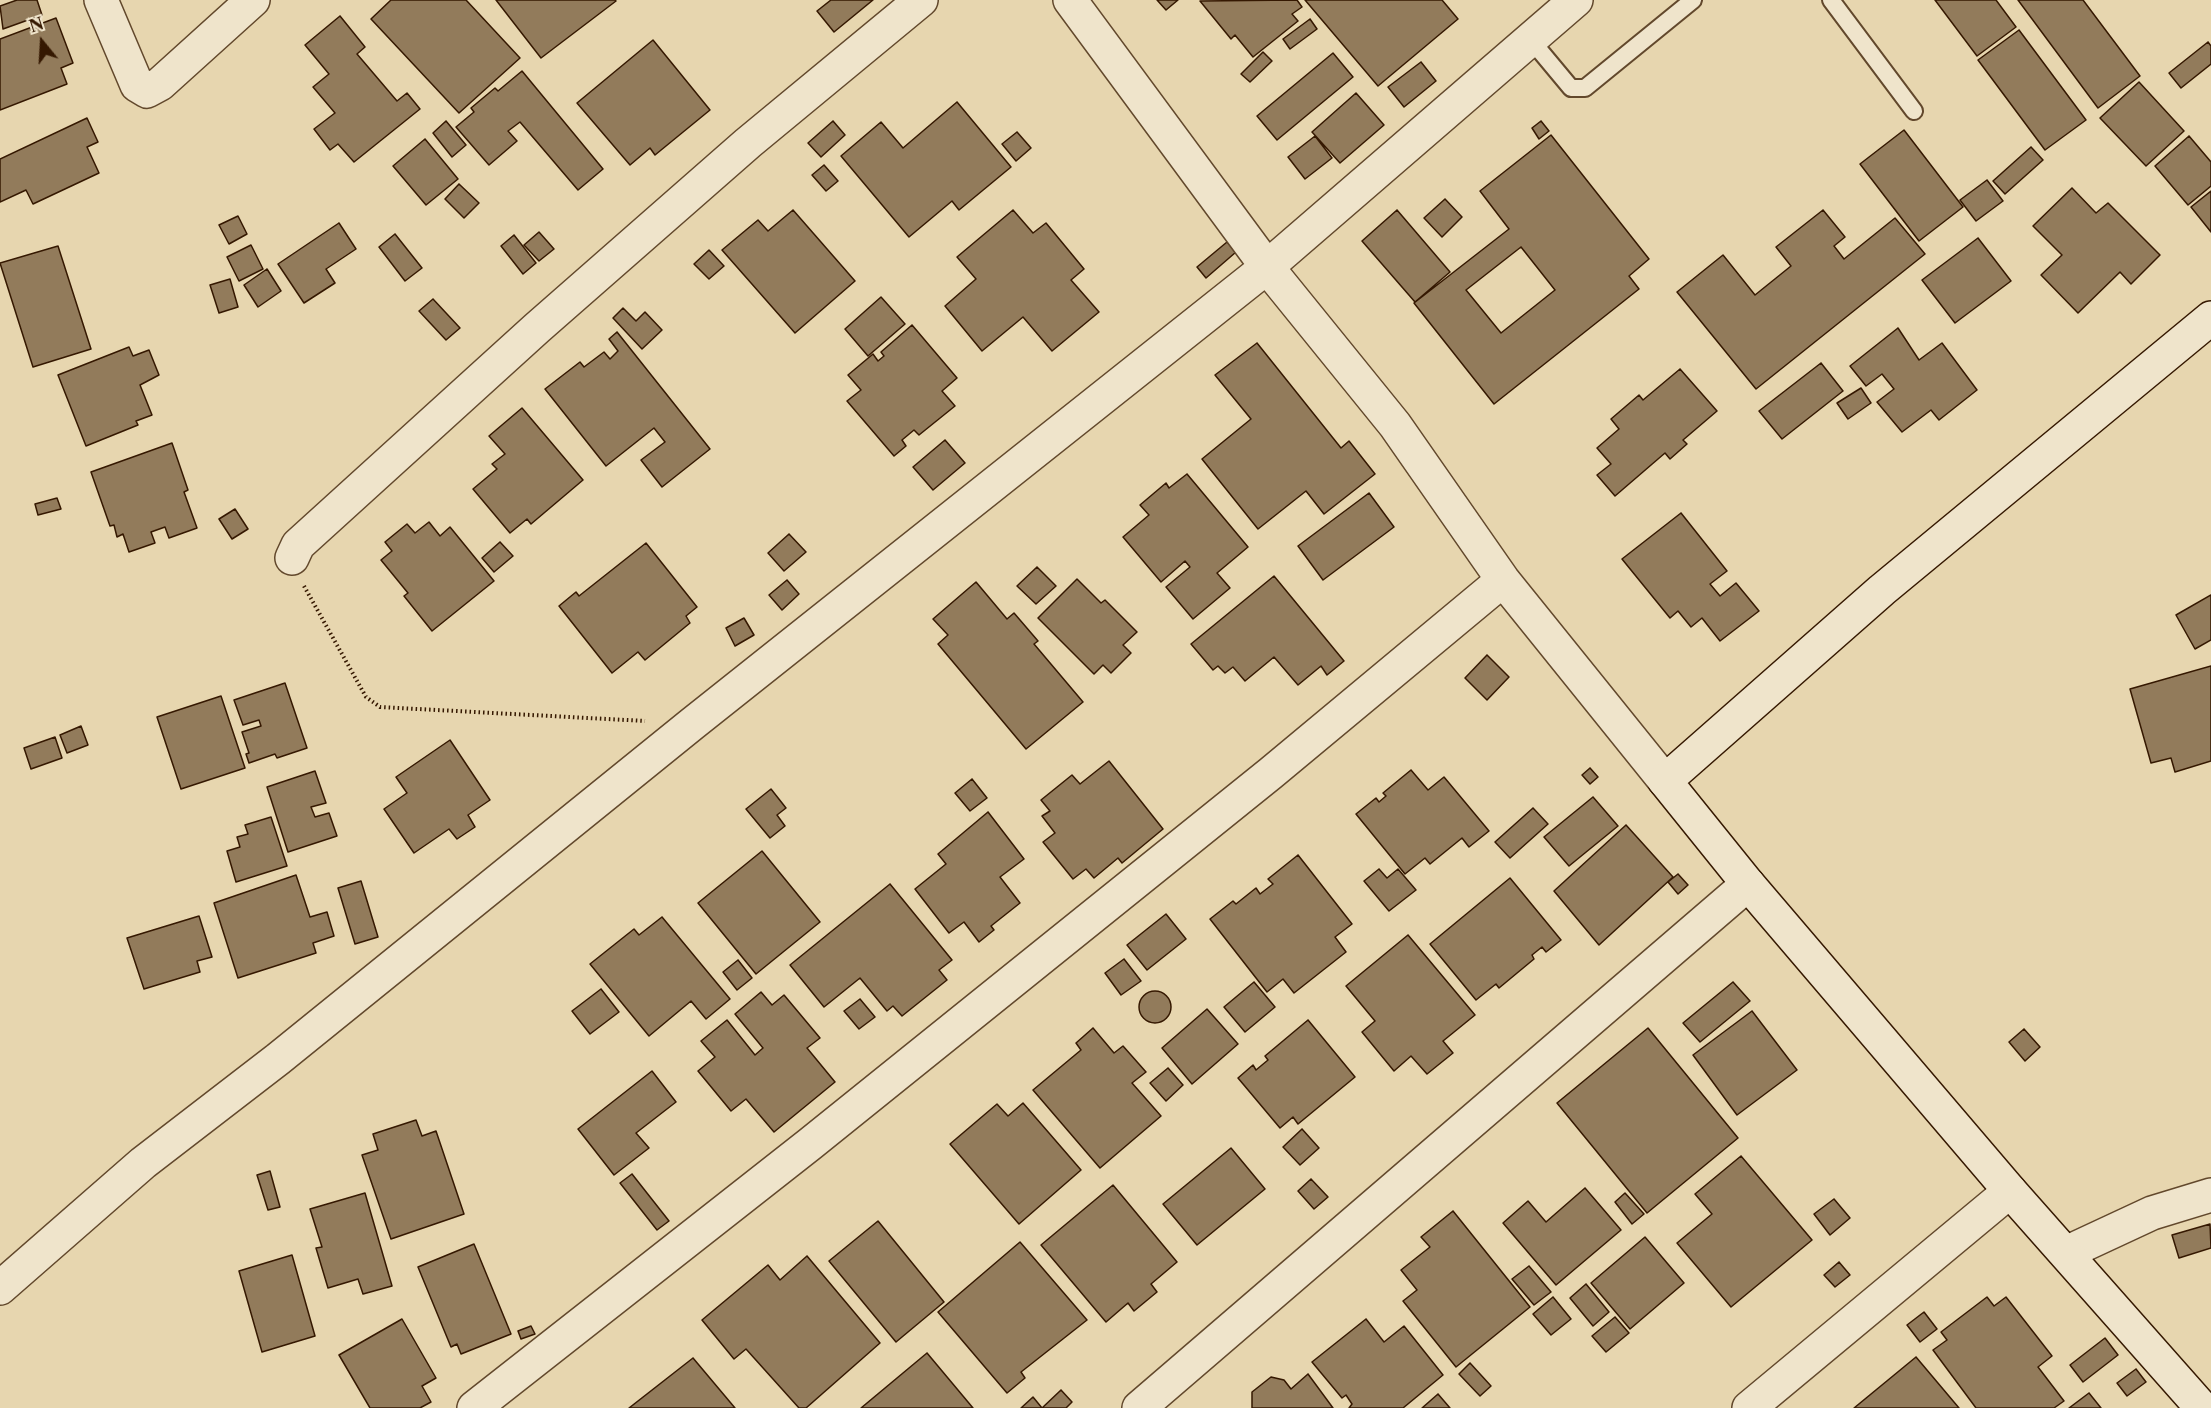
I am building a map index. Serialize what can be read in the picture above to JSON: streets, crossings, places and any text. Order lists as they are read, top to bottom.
{
  "north": "top"
}
